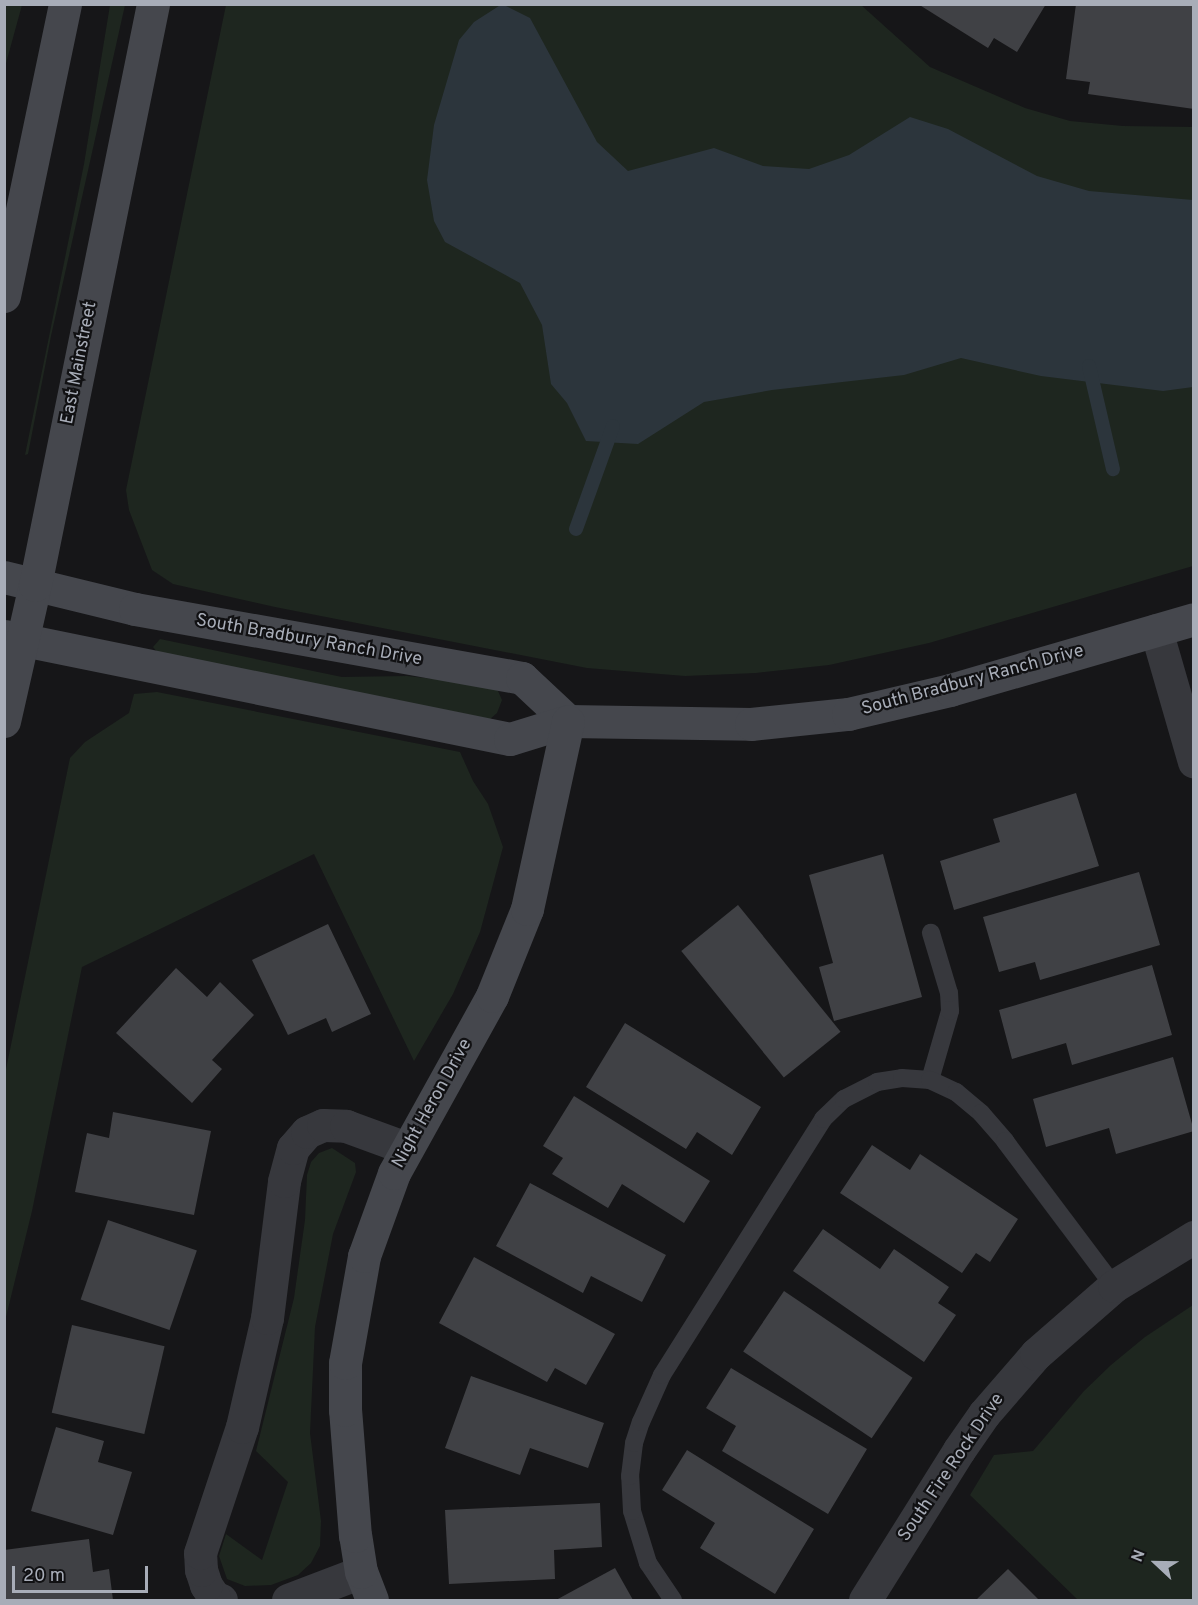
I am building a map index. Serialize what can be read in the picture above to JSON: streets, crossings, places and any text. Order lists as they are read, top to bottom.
{
  "streets": {
    "street": [
      "East Mainstreet",
      "South Bradbury Ranch Drive",
      "Night Heron Drive",
      "South Fire Rock Drive"
    ]
  },
  "crossings": [
    ["East Mainstreet", "South Bradbury Ranch Drive"],
    ["South Bradbury Ranch Drive", "Night Heron Drive"]
  ],
  "scale_bar": "20 m",
  "north": "left"
}
